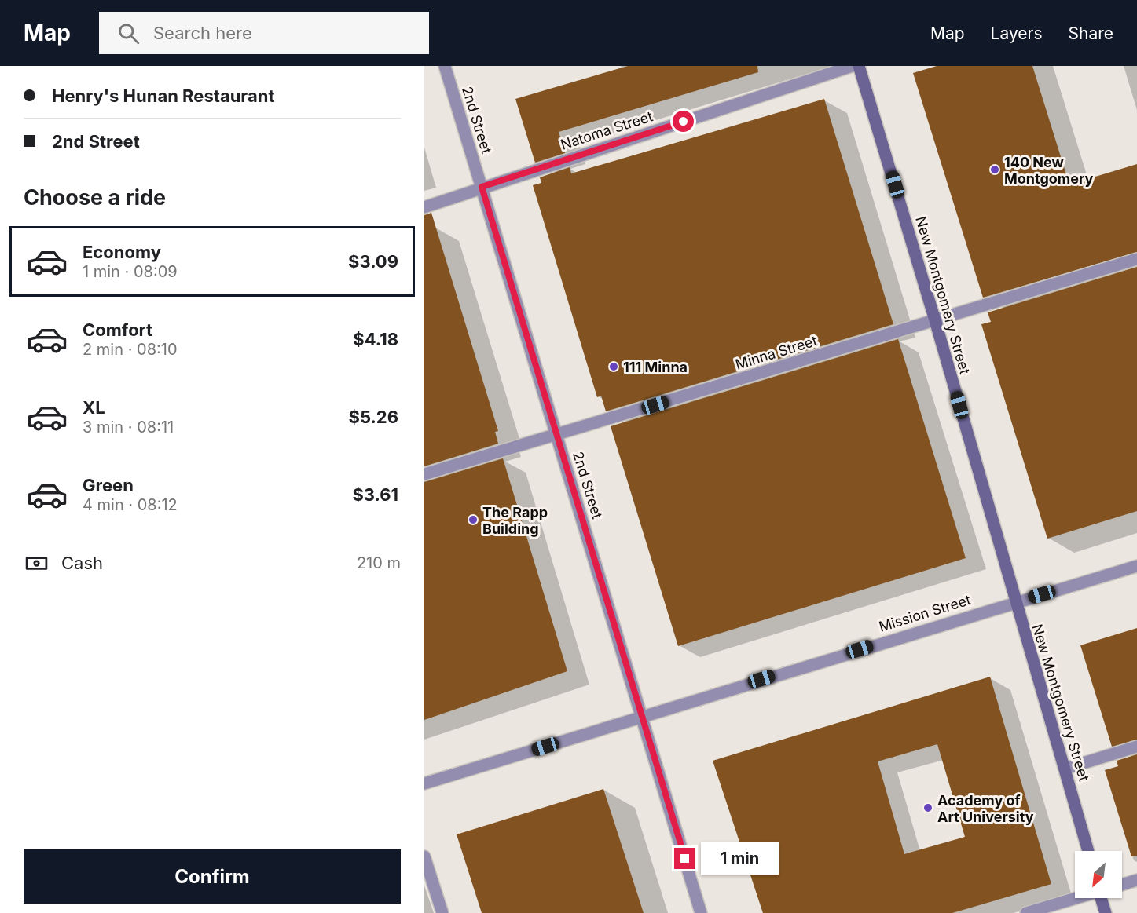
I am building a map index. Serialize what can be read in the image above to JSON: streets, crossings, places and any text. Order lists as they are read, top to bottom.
{
  "streets": {
    "main road": ["New Montgomery Street"],
    "street": [
      "2nd Street",
      "Natoma Street",
      "Minna Street",
      "Mission Street"
    ]
  },
  "crossings": [
    ["2nd Street", "Natoma Street"],
    ["2nd Street", "Minna Street"],
    ["2nd Street", "Mission Street"],
    ["New Montgomery Street", "Minna Street"],
    ["New Montgomery Street", "Mission Street"]
  ],
  "places": [
    "140 New Montgomery",
    "111 Minna",
    "The Rapp Building",
    "Academy of Art University"
  ],
  "north": "bottom left",
  "page": {
    "header": "Map",
    "search": "Search here",
    "nav": ["Map", "Layers", "Share"],
    "banner": ["Henry's Hunan Restaurant", "2nd Street"],
    "heading": "Choose a ride",
    "list": [
      {
        "name": "Economy",
        "note": "1 min · 08:09",
        "value": "$3.09"
      },
      {
        "name": "Comfort",
        "note": "2 min · 08:10",
        "value": "$4.18"
      },
      {
        "name": "XL",
        "note": "3 min · 08:11",
        "value": "$5.26"
      },
      {
        "name": "Green",
        "note": "4 min · 08:12",
        "value": "$3.61"
      }
    ],
    "pay": ["Cash", "210 m"],
    "buttons": "Confirm",
    "bubble": "1 min"
  }
}
